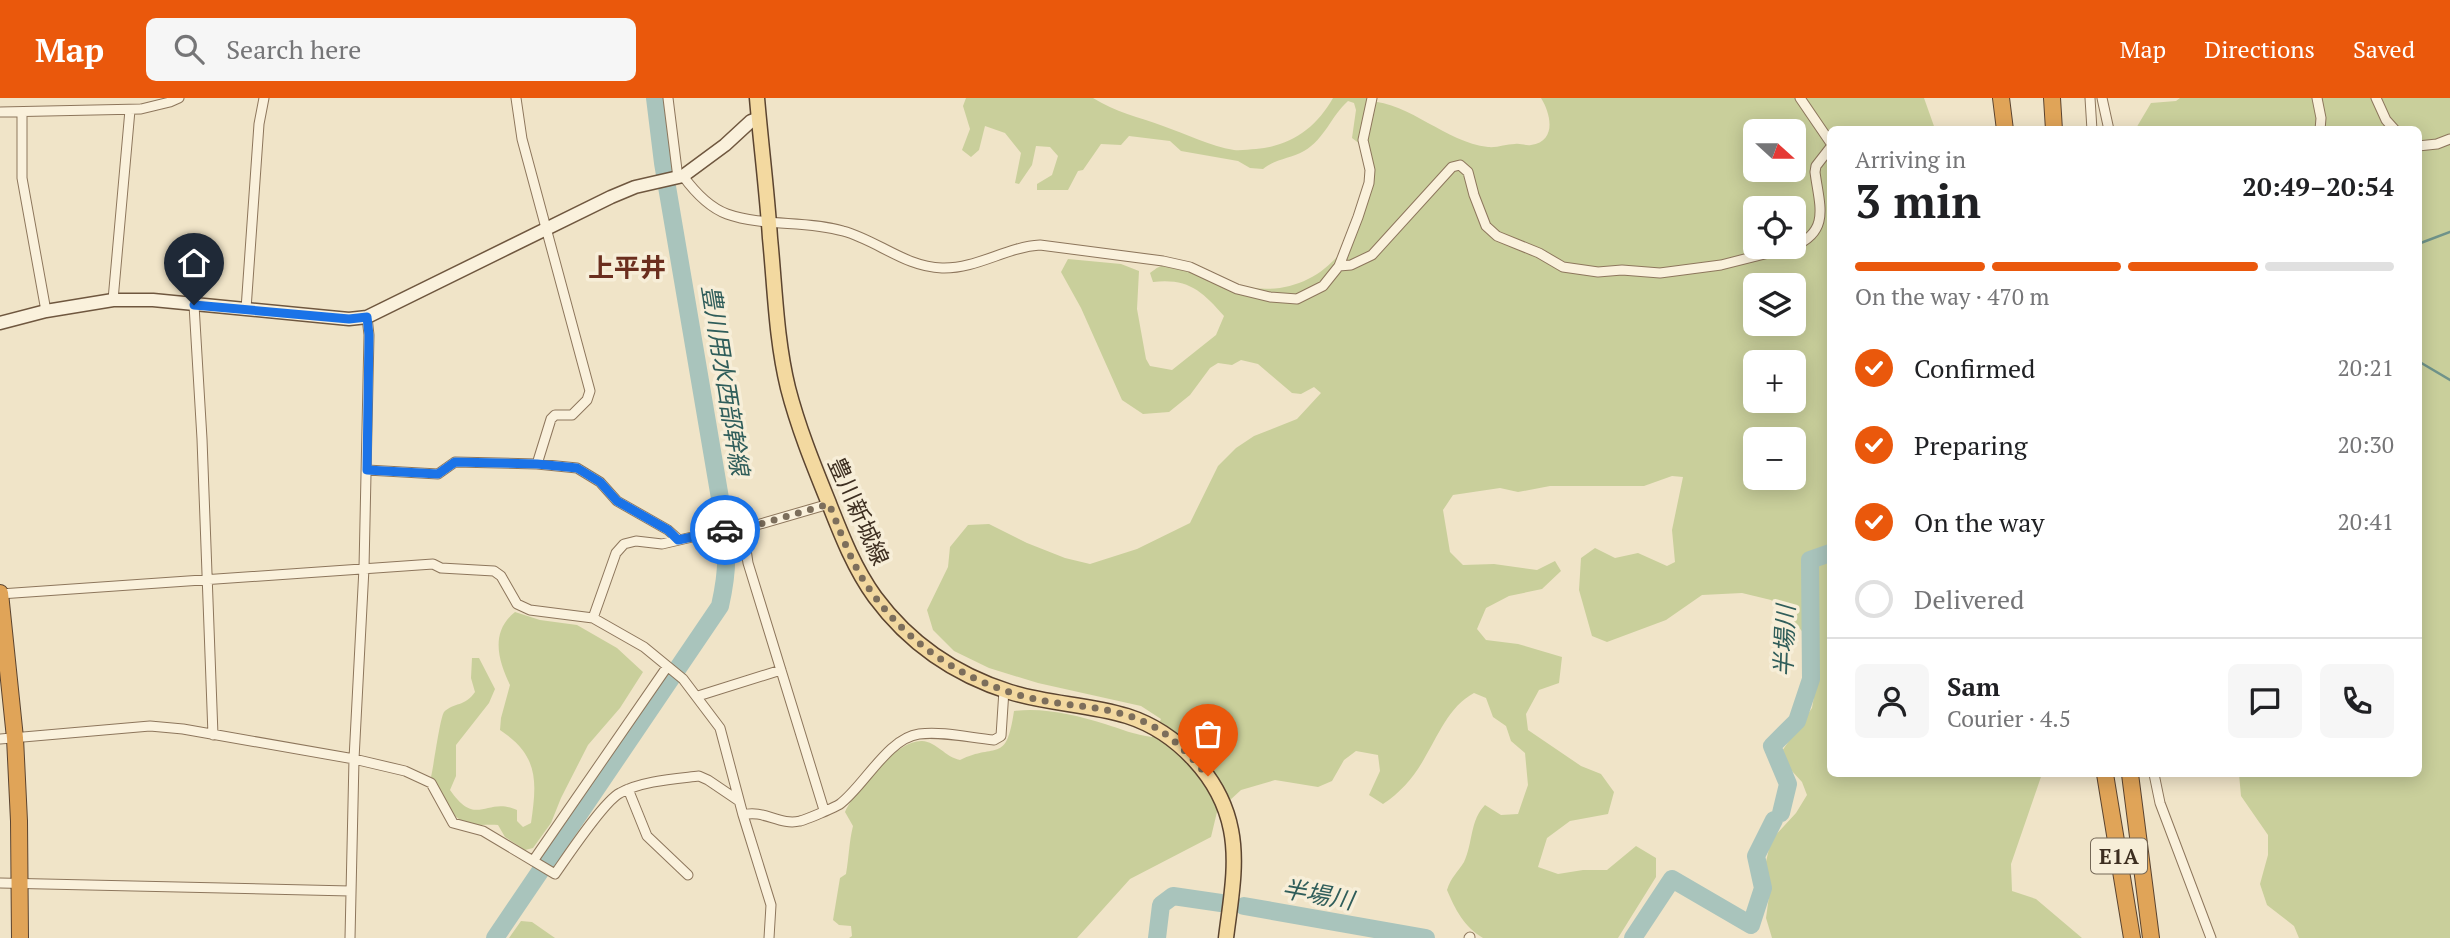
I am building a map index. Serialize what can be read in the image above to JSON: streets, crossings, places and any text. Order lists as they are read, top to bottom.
{
  "streets": {
    "highway": ["E1A"],
    "main road": ["豊川新城線"]
  },
  "districts": ["上平井"],
  "water": ["豊川用水西部幹線", "半場川"],
  "north": "right",
  "page": {
    "header": "Map",
    "search": "Search here",
    "nav": ["Map", "Directions", "Saved"],
    "map_buttons": ["+", "−"],
    "heading": ["3 min", "Arriving in", "20:49–20:54"],
    "panel": ["Sam", "Courier · 4.5"],
    "bar": "On the way · 470 m",
    "list": [
      ["Confirmed", "20:21"],
      ["Preparing", "20:30"],
      ["On the way", "20:41"],
      "Delivered"
    ]
  }
}
